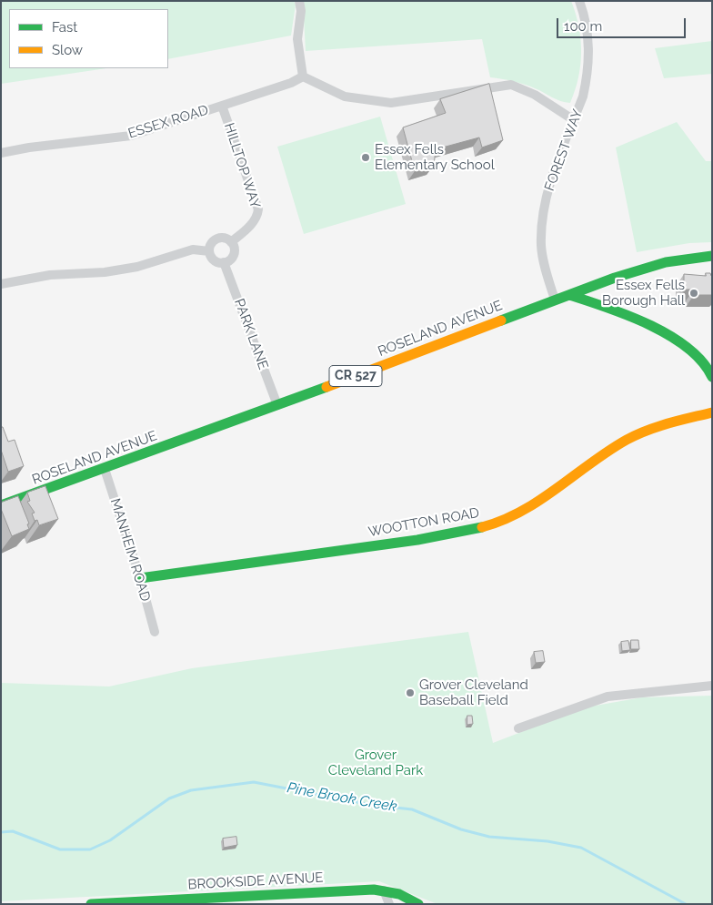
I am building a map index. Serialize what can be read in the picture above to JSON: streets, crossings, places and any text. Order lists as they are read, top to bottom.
{
  "streets": {
    "street": [
      "ESSEX ROAD",
      "FOREST WAY",
      "HILLTOP WAY",
      "ROSELAND AVENUE",
      "PARK LANE",
      "CR 527",
      "WOOTTON ROAD",
      "MANHEIM ROAD",
      "BROOKSIDE AVENUE"
    ]
  },
  "crossings": [
    ["ESSEX ROAD", "HILLTOP WAY"],
    ["FOREST WAY", "ROSELAND AVENUE"],
    ["HILLTOP WAY", "PARK LANE"],
    ["ROSELAND AVENUE", "PARK LANE"],
    ["ROSELAND AVENUE", "MANHEIM ROAD"],
    ["WOOTTON ROAD", "MANHEIM ROAD"]
  ],
  "water": ["Pine Brook Creek"],
  "parks": ["Grover Cleveland Park"],
  "places": ["Essex Fells Elementary School", "Essex Fells Borough Hall", "Grover Cleveland Baseball Field"],
  "legend": ["Fast", "Slow"],
  "scale_bar": "100 m"
}
